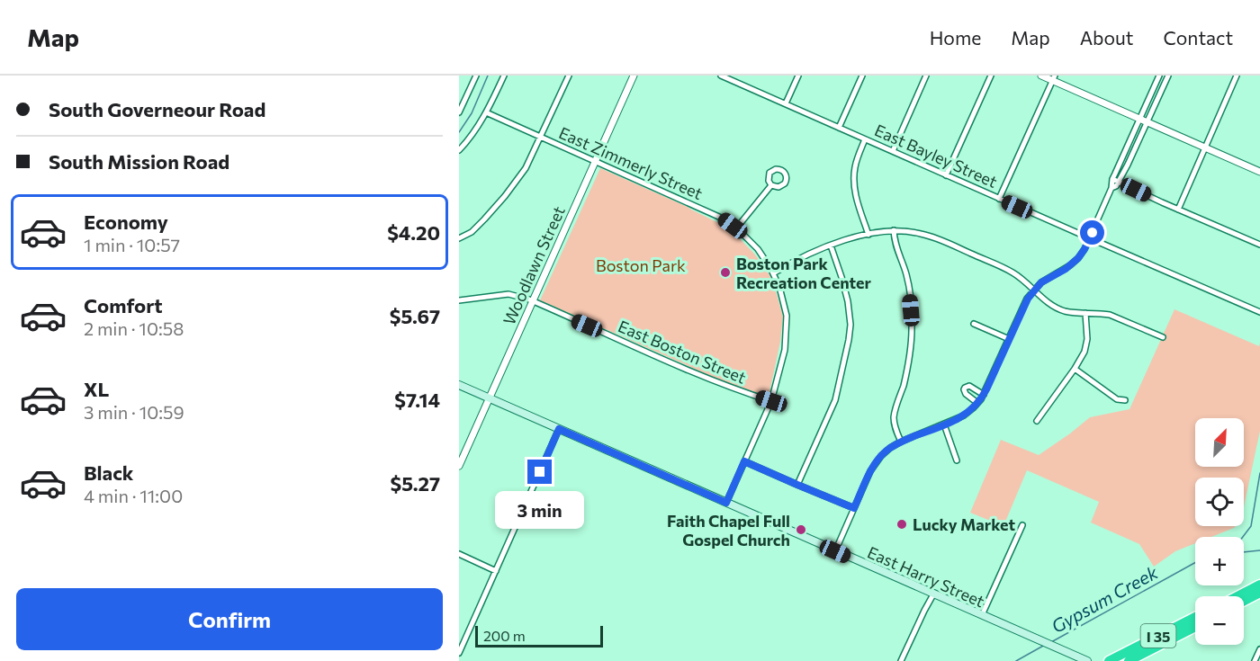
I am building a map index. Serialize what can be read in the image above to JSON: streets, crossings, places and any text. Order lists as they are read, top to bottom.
{
  "streets": {
    "highway": ["I 35"],
    "main road": ["East Harry Street"],
    "street": [
      "East Bayley Street",
      "East Zimmerly Street",
      "Woodlawn Street",
      "East Boston Street"
    ]
  },
  "crossings": [
    ["East Zimmerly Street", "Woodlawn Street"],
    ["East Zimmerly Street", "East Boston Street"],
    ["East Zimmerly Street", "East Harry Street"],
    ["Woodlawn Street", "East Boston Street"],
    ["Woodlawn Street", "East Harry Street"]
  ],
  "water": ["Gypsum Creek"],
  "parks": ["Boston Park"],
  "places": ["Boston Park Recreation Center", "Lucky Market", "Faith Chapel Full Gospel Church"],
  "scale_bar": "200 m",
  "north": "top right",
  "page": {
    "header": "Map",
    "nav": [
      "Home",
      "Map",
      "About",
      "Contact"
    ],
    "banner": ["South Governeour Road", "South Mission Road"],
    "list": [
      {
        "name": "Economy",
        "note": "1 min · 10:57",
        "value": "$4.20"
      },
      {
        "name": "Comfort",
        "note": "2 min · 10:58",
        "value": "$5.67"
      },
      {
        "name": "XL",
        "note": "3 min · 10:59",
        "value": "$7.14"
      },
      {
        "name": "Black",
        "note": "4 min · 11:00",
        "value": "$5.27"
      }
    ],
    "map_buttons": ["+", "−"],
    "bubble": "3 min",
    "buttons": "Confirm",
    "scale": "200 m"
  }
}
